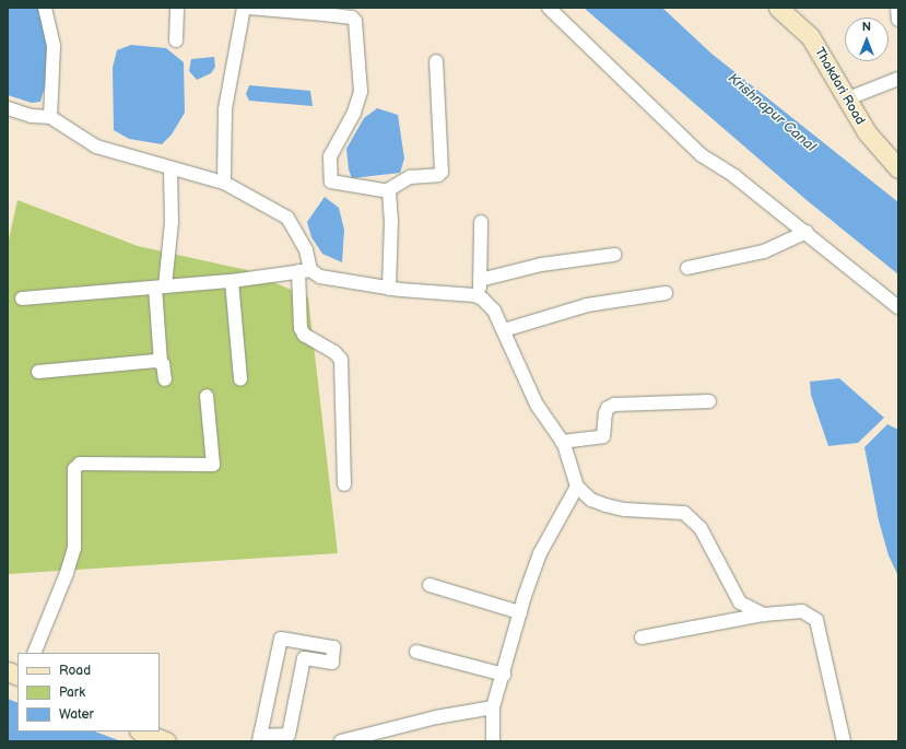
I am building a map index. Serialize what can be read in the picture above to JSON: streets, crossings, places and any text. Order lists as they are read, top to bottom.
{
  "streets": {
    "street": ["Thakdari Road"]
  },
  "water": ["Krishnapur Canal"],
  "legend": ["Road", "Park", "Water"],
  "north": "top"
}
